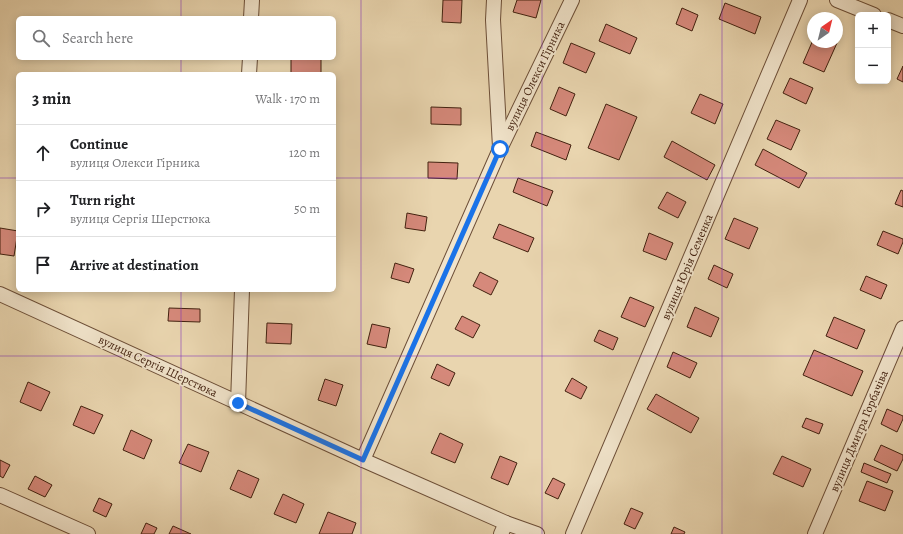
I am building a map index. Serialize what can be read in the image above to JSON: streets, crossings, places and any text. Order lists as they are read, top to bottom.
{
  "streets": {
    "street": [
      "вулиця Олекси Гірника",
      "вулиця Юрія Семенка",
      "вулиця Сергія Шерстюка",
      "вулиця Дмитра Горбачіва"
    ]
  },
  "crossings": [
    ["вулиця Олекси Гірника", "вулиця Сергія Шерстюка"]
  ],
  "north": "top right",
  "page": {
    "map_buttons": ["+", "−"],
    "search": "Search here",
    "heading": ["3 min", "Walk · 170 m"],
    "list": [
      ["Continue", "вулиця Олекси Гірника", "120 m"],
      ["Turn right", "вулиця Сергія Шерстюка", "50 m"],
      "Arrive at destination"
    ]
  }
}
